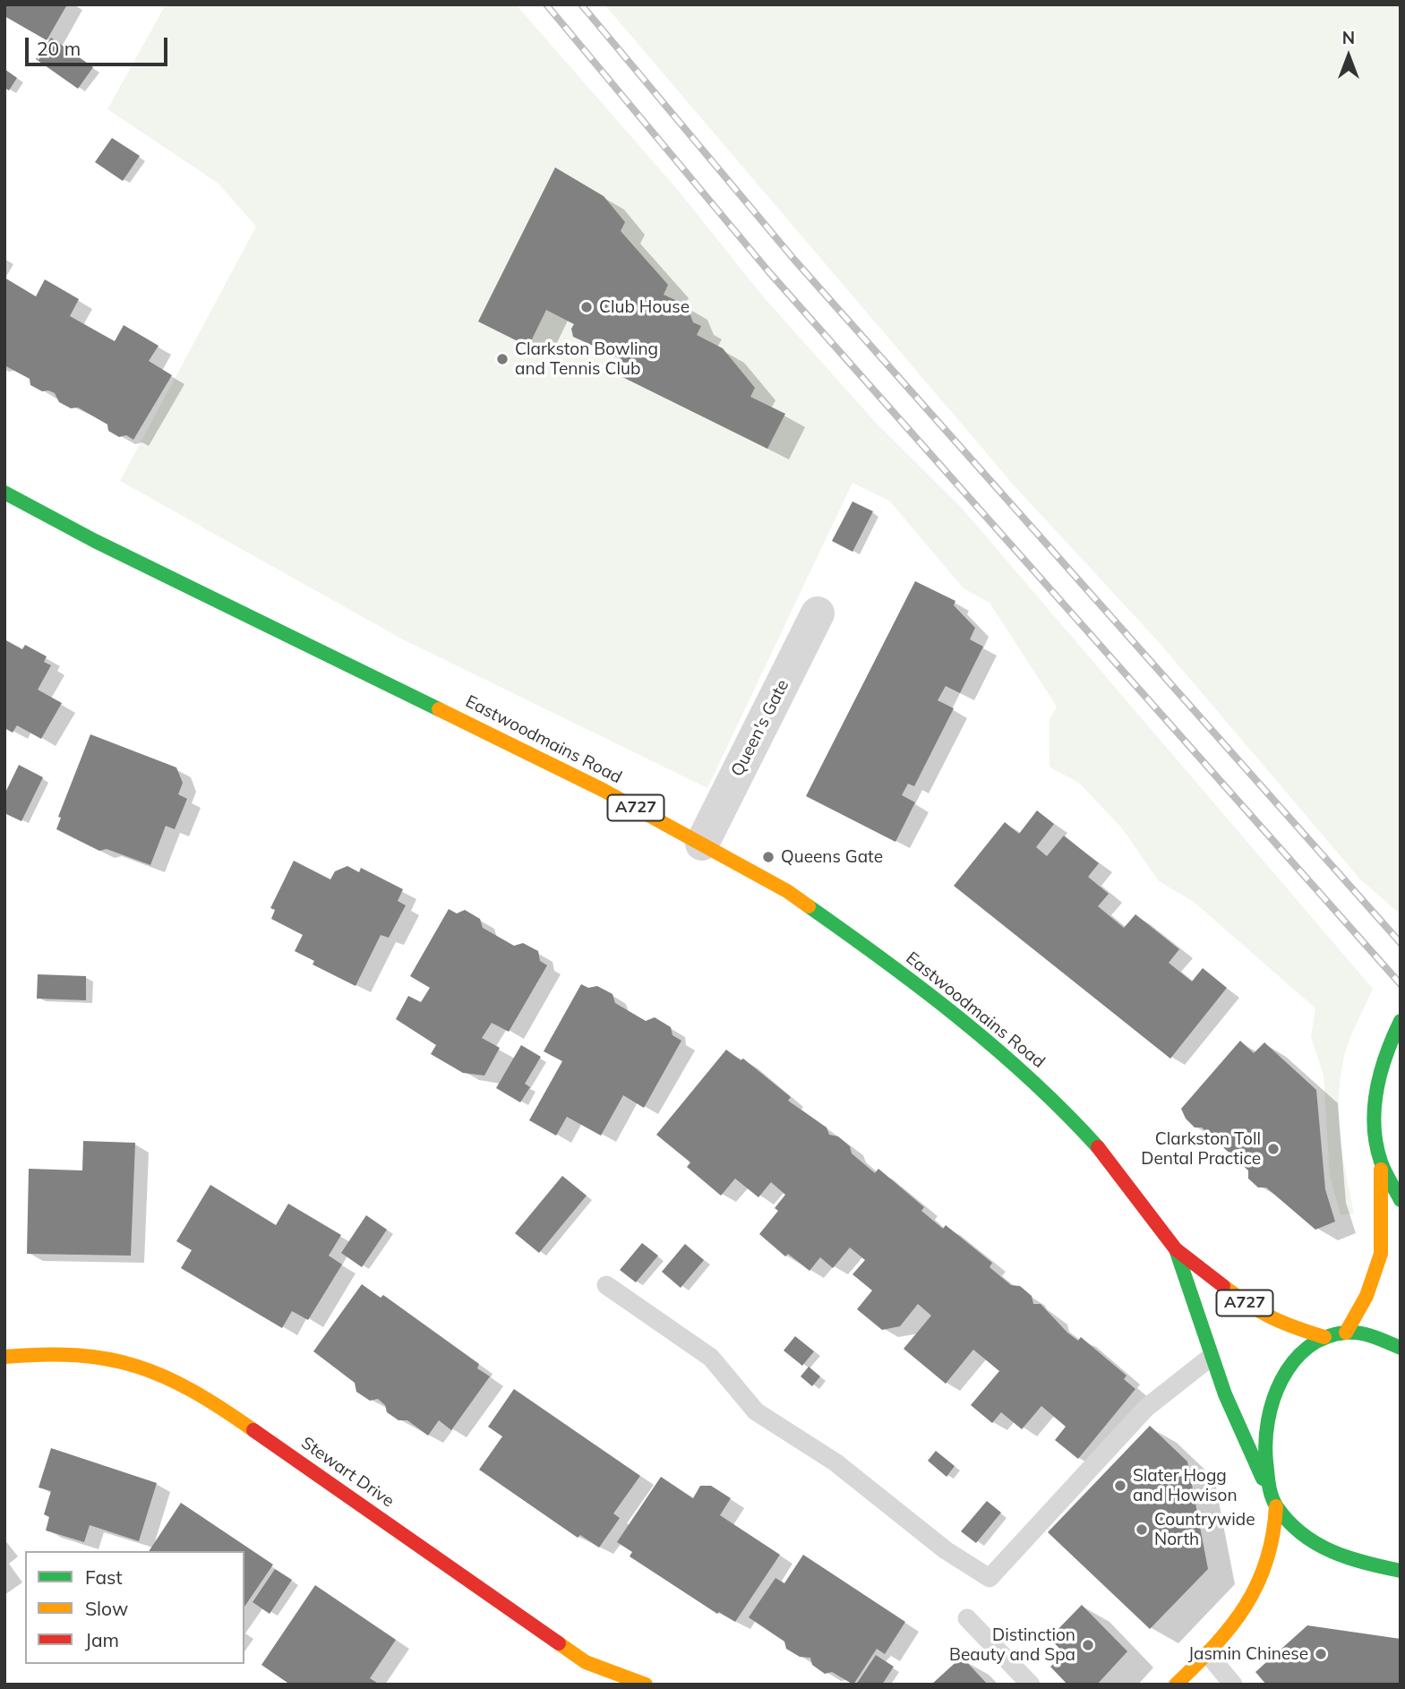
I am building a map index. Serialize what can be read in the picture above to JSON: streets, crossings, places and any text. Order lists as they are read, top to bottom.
{
  "streets": {
    "main road": ["Eastwoodmains Road", "A727", "Stewart Drive"],
    "street": ["Queen's Gate"]
  },
  "crossings": [
    ["Queen's Gate", "Eastwoodmains Road"]
  ],
  "places": [
    "Club House",
    "Clarkston Bowling and Tennis Club",
    "Queens Gate",
    "Clarkston Toll Dental Practice",
    "Slater Hogg and Howison",
    "Countrywide North",
    "Distinction Beauty and Spa",
    "Jasmin Chinese"
  ],
  "legend": ["Fast", "Slow", "Jam"],
  "scale_bar": "20 m",
  "north": "top"
}
